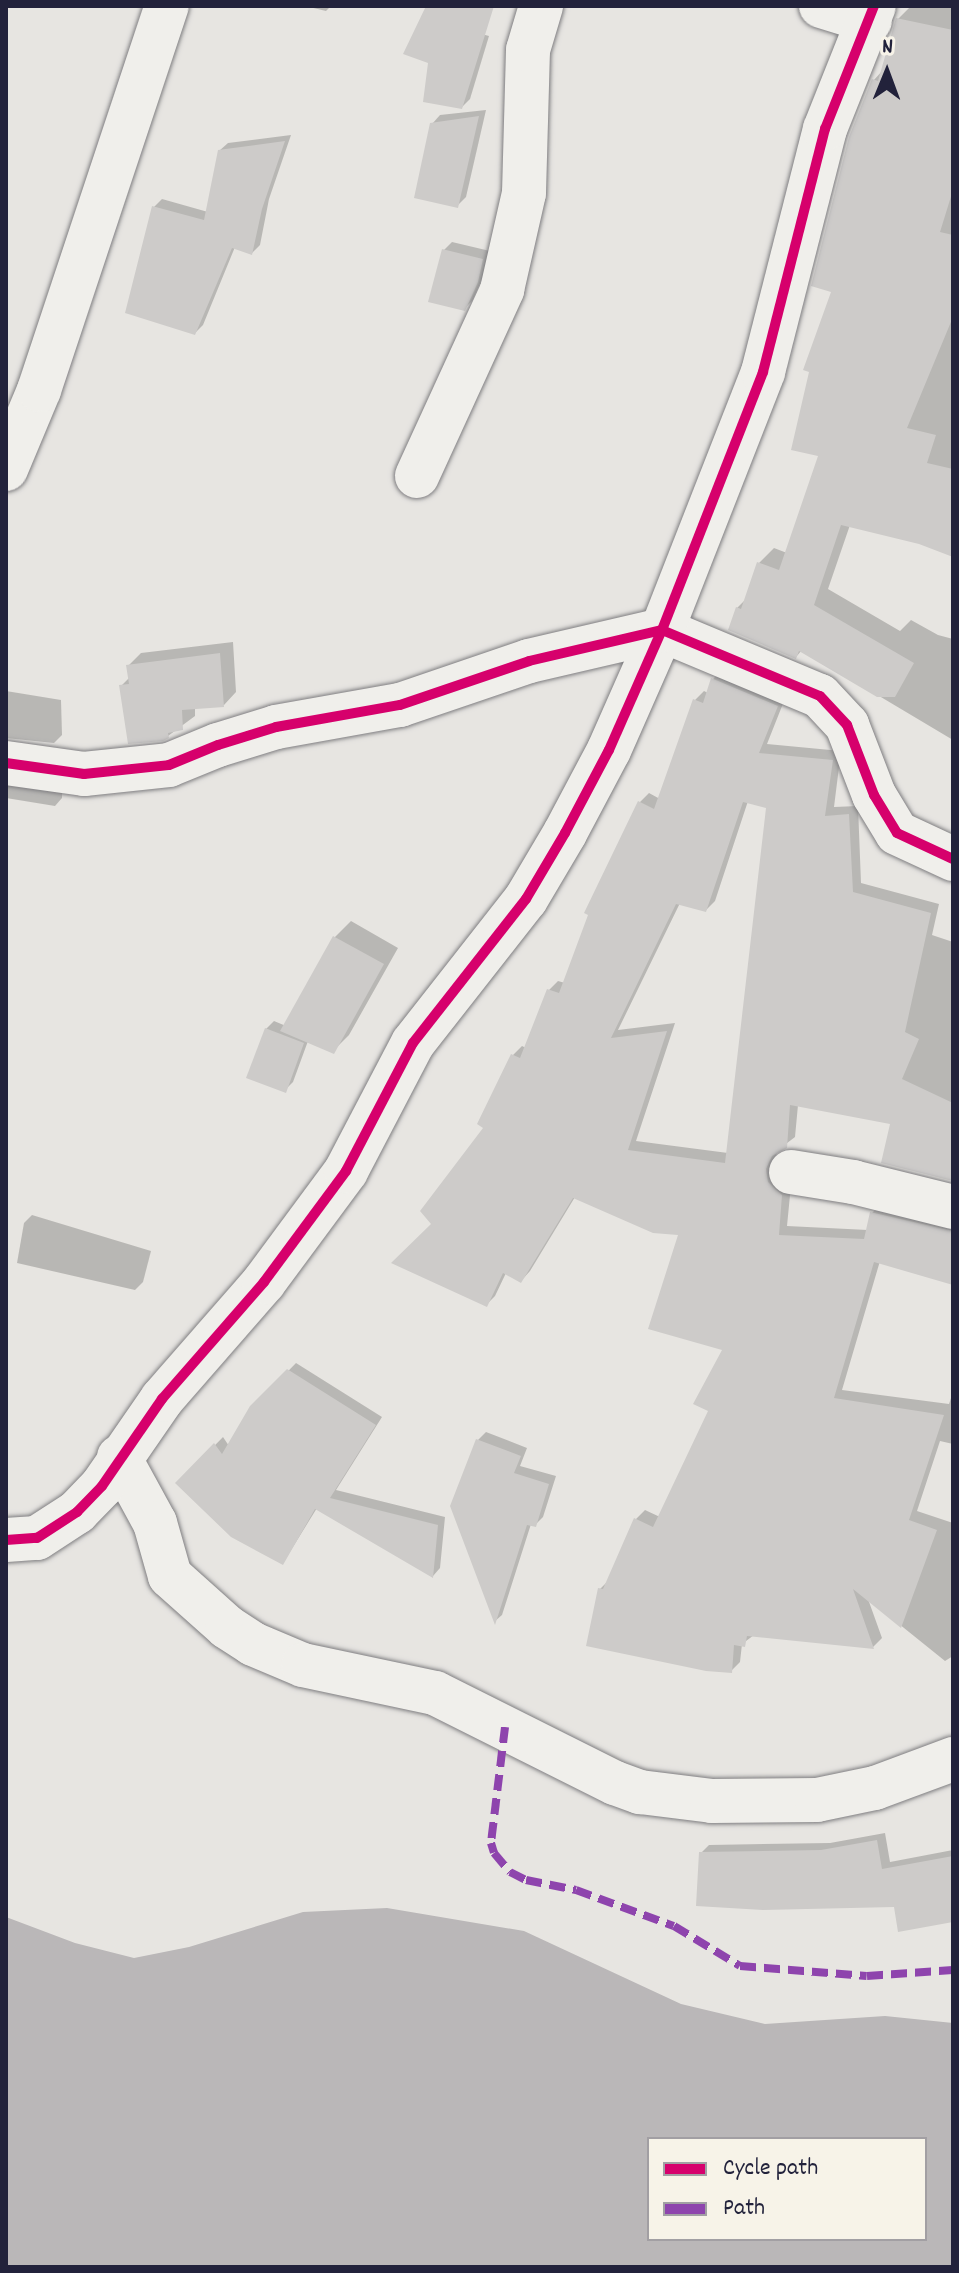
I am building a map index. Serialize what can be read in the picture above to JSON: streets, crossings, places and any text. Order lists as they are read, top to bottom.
{
  "legend": ["Cycle path", "Path"],
  "north": "top"
}
